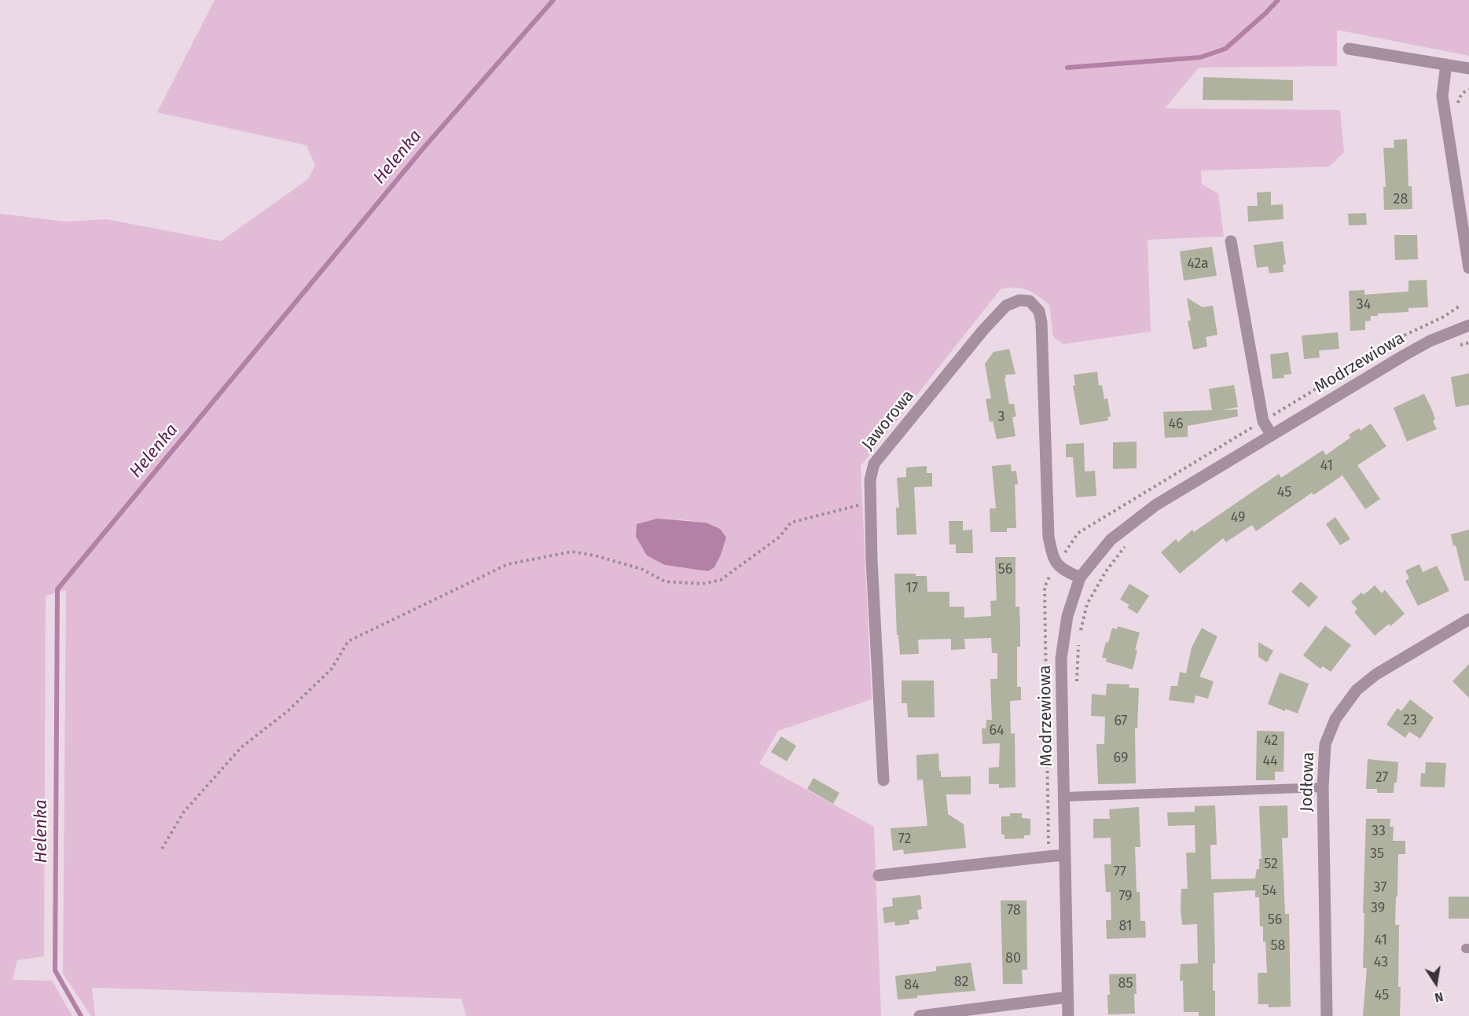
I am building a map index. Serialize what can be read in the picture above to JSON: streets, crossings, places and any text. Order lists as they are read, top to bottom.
{
  "streets": {
    "street": ["Modrzewiowa", "Jaworowa", "Jodłowa"]
  },
  "water": ["Helenka"],
  "house_numbers": [
    "28",
    "42a",
    "34",
    "3",
    "46",
    "41",
    "45",
    "49",
    "56",
    "17",
    "23",
    "67",
    "64",
    "42",
    "69",
    "44",
    "27",
    "33",
    "72",
    "35",
    "52",
    "77",
    "37",
    "54",
    "79",
    "39",
    "78",
    "56",
    "81",
    "41",
    "58",
    "80",
    "43",
    "82",
    "85",
    "84",
    "45"
  ],
  "north": "bottom"
}
